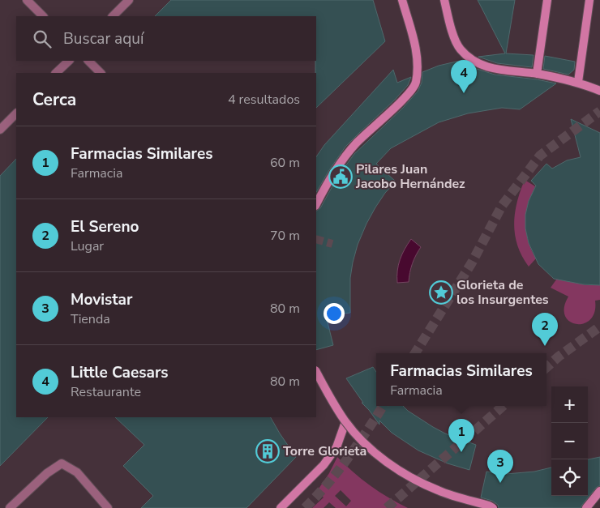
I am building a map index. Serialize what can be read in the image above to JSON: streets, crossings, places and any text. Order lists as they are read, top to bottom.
{
  "places": {
    "public building": ["Pilares Juan Jacobo Hernández"],
    "place": ["Glorieta de los Insurgentes"],
    "building": ["Torre Glorieta"]
  },
  "page": {
    "search": "Buscar aquí",
    "pins": [
      "4",
      "2",
      "1",
      "3"
    ],
    "heading": ["Cerca", "4 resultados"],
    "list": [
      {
        "mark": "1",
        "name": "Farmacias Similares",
        "note": "Farmacia",
        "value": "60 m"
      },
      {
        "mark": "2",
        "name": "El Sereno",
        "note": "Lugar",
        "value": "70 m"
      },
      {
        "mark": "3",
        "name": "Movistar",
        "note": "Tienda",
        "value": "80 m"
      },
      {
        "mark": "4",
        "name": "Little Caesars",
        "note": "Restaurante",
        "value": "80 m"
      }
    ],
    "popup": ["Farmacias Similares", "Farmacia"],
    "map_buttons": ["+", "−"]
  }
}
